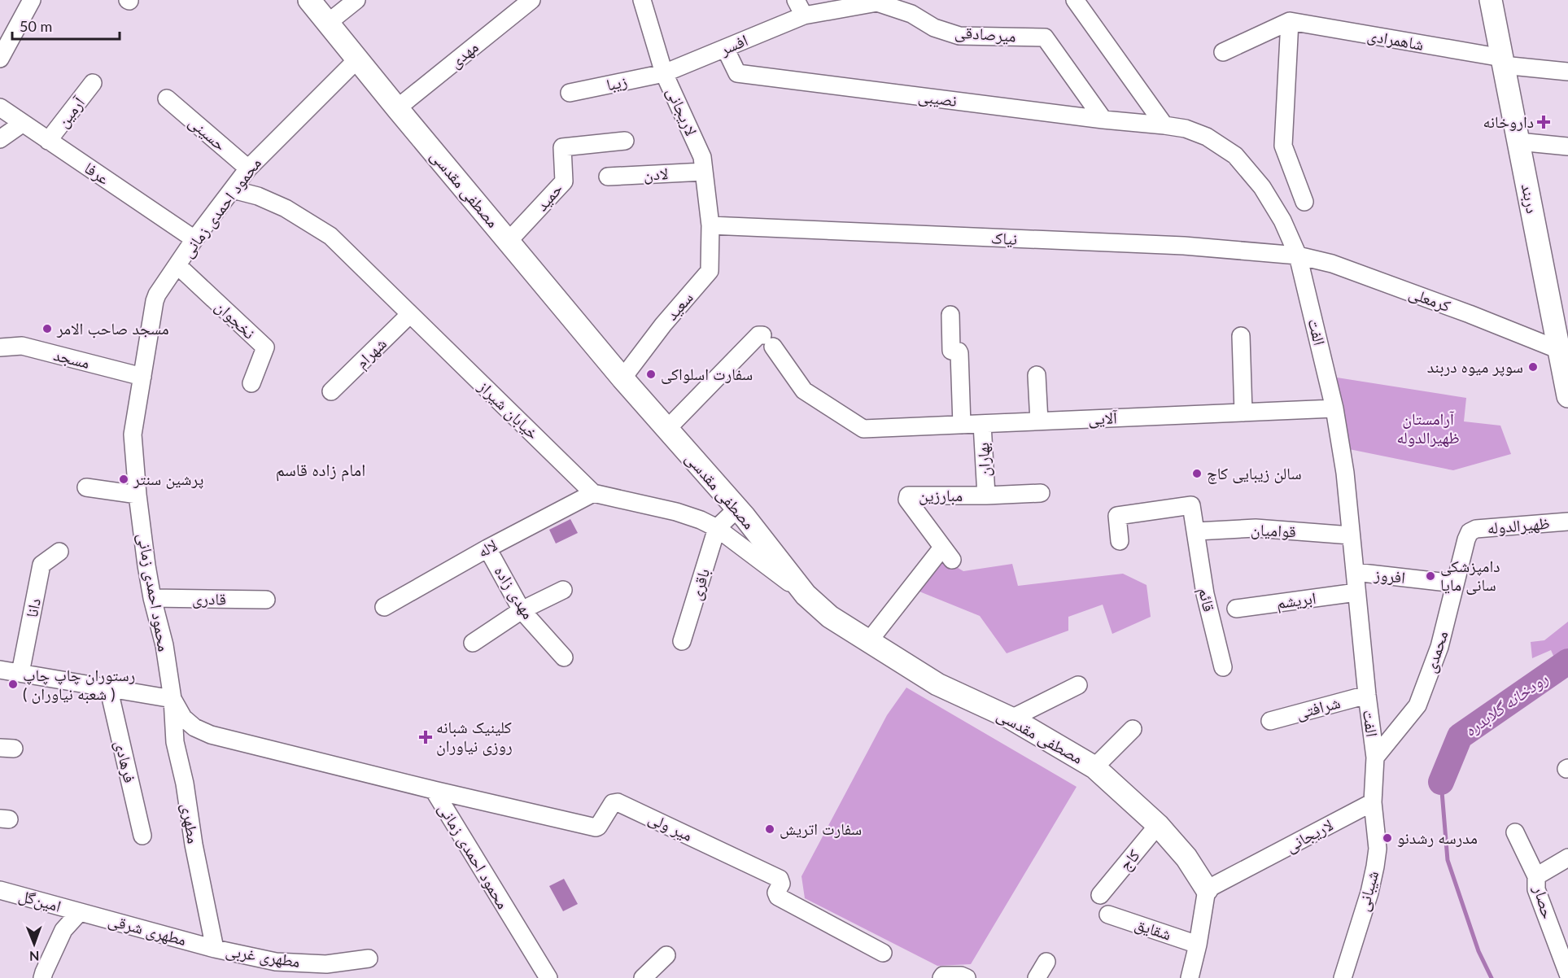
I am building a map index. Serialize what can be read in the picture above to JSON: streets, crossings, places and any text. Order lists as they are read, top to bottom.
{
  "streets": {
    "main road": ["مصطفی مقدسی", "دربند"],
    "street": [
      "میرصادقی",
      "شاهمرادی",
      "افسر",
      "مهدی",
      "زیبا",
      "نصیبی",
      "لاریجانی",
      "آرمین",
      "حسینی",
      "عرفا",
      "لادن",
      "حمید",
      "محمود احمدی زمانی",
      "نیاک",
      "کرمعلی",
      "سعید",
      "نخجوان",
      "الفت",
      "شهرام",
      "مسجد",
      "خیابان شیراز",
      "آلایی",
      "بهاران",
      "مبارزین",
      "ظهیرالدوله",
      "قوامیان",
      "لاله",
      "افروز",
      "باقری",
      "مهدی زاده",
      "قادری",
      "قائم",
      "ابریشم",
      "دانا",
      "محمدی",
      "شرافتی",
      "فرهادی",
      "مطهری",
      "میر ولی",
      "کاج",
      "شیبانی",
      "امین‌گل",
      "حصار",
      "شقایق",
      "مطهری شرقی",
      "مطهری غربی"
    ]
  },
  "crossings": [
    ["میرصادقی", "افسر"],
    ["میرصادقی", "نصیبی"],
    ["شاهمرادی", "دربند"],
    ["افسر", "زیبا"],
    ["افسر", "نصیبی"],
    ["افسر", "لاریجانی"],
    ["مهدی", "مصطفی مقدسی"],
    ["زیبا", "لاریجانی"],
    ["نصیبی", "الفت"],
    ["لاریجانی", "لادن"],
    ["لاریجانی", "مصطفی مقدسی"],
    ["لاریجانی", "نیاک"],
    ["لاریجانی", "سعید"],
    ["لاریجانی", "شیبانی"],
    ["آرمین", "عرفا"],
    ["حسینی", "محمود احمدی زمانی"],
    ["عرفا", "محمود احمدی زمانی"],
    ["مصطفی مقدسی", "حمید"],
    ["مصطفی مقدسی", "محمود احمدی زمانی"],
    ["مصطفی مقدسی", "سعید"],
    ["مصطفی مقدسی", "آلایی"],
    ["مصطفی مقدسی", "مبارزین"],
    ["مصطفی مقدسی", "کاج"],
    ["دربند", "کرمعلی"],
    ["محمود احمدی زمانی", "نخجوان"],
    ["محمود احمدی زمانی", "مسجد"],
    ["محمود احمدی زمانی", "خیابان شیراز"],
    ["محمود احمدی زمانی", "قادری"],
    ["محمود احمدی زمانی", "مطهری"],
    ["محمود احمدی زمانی", "میر ولی"],
    ["نیاک", "کرمعلی"],
    ["نیاک", "سعید"],
    ["نیاک", "الفت"],
    ["کرمعلی", "الفت"],
    ["الفت", "آلایی"],
    ["الفت", "قوامیان"],
    ["الفت", "افروز"],
    ["الفت", "ابریشم"],
    ["الفت", "محمدی"],
    ["الفت", "شرافتی"],
    ["شهرام", "خیابان شیراز"],
    ["خیابان شیراز", "لاله"],
    ["آلایی", "بهاران"],
    ["بهاران", "مبارزین"],
    ["ظهیرالدوله", "محمدی"],
    ["قوامیان", "قائم"],
    ["لاله", "مهدی زاده"],
    ["افروز", "محمدی"],
    ["مطهری", "مطهری شرقی"],
    ["مطهری", "مطهری غربی"],
    ["امین‌گل", "مطهری شرقی"],
    ["مطهری شرقی", "مطهری غربی"]
  ],
  "districts": ["امام زاده قاسم"],
  "water": ["رودخانه گلابدره"],
  "parks": ["آرامستان ظهیرالدوله"],
  "places": {
    "health": ["داروخانه", "کلینیک شبانه روزی نیاوران"],
    "other": [
      "مسجد صاحب الامر",
      "سوپر میوه دربند",
      "سفارت اسلواکی",
      "سالن زیبایی کاچ",
      "پرشین سنتر",
      "دامپزشکی سانی مایا",
      "رستوران چاپ چاپ ( شعبه نیاوران )",
      "سفارت اتریش",
      "مدرسه رشدنو"
    ]
  },
  "scale_bar": "50 m",
  "north": "bottom"
}
